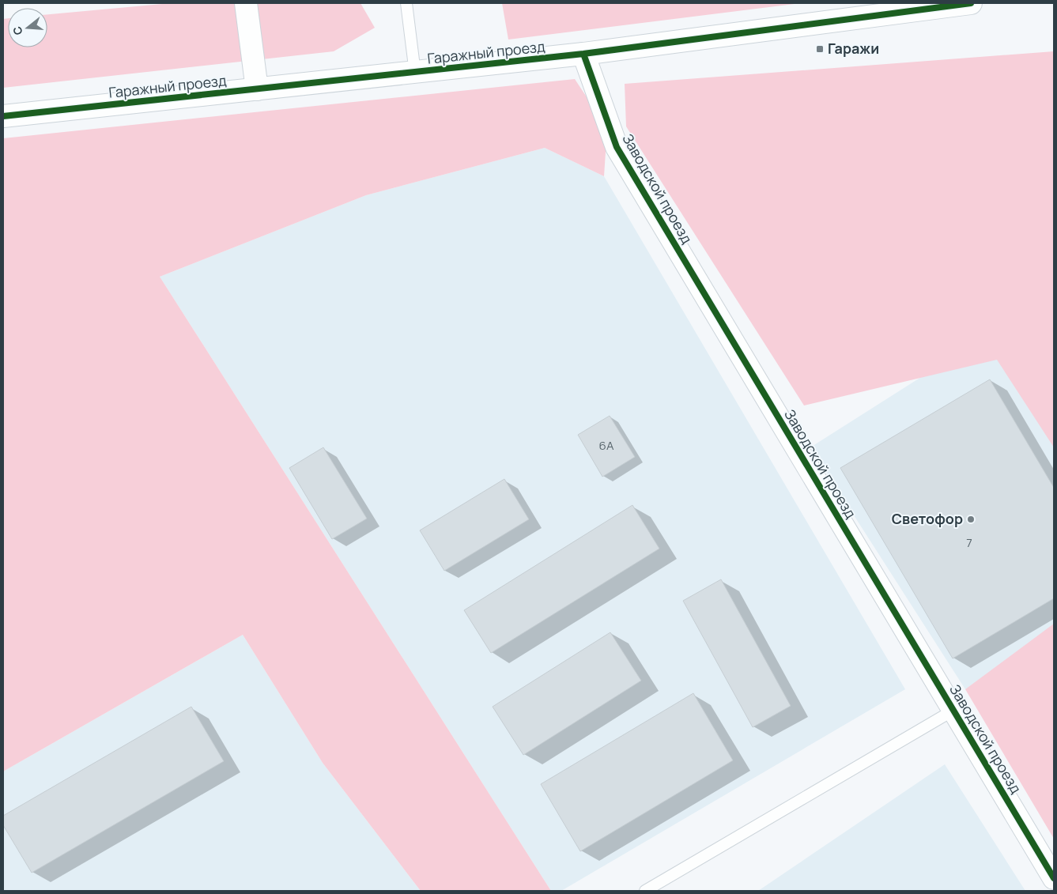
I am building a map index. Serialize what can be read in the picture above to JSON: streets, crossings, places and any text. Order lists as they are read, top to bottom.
{
  "streets": {
    "street": ["Гаражный проезд", "Заводской проезд"]
  },
  "crossings": [
    ["Гаражный проезд", "Заводской проезд"]
  ],
  "places": {
    "transit": ["Гаражи"],
    "other": ["Светофор"]
  },
  "house_numbers": ["6А", "7"],
  "north": "left"
}
